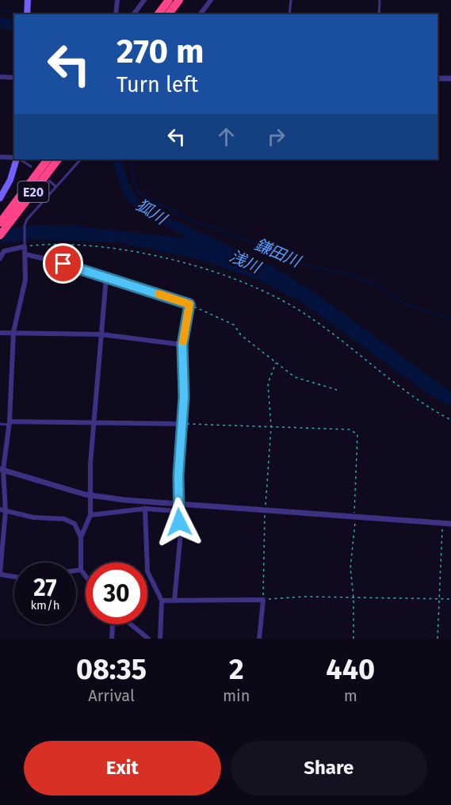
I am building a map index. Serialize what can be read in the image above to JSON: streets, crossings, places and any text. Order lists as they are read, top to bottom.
{
  "streets": {
    "highway": ["E20"]
  },
  "water": ["狐川", "鎌田川", "浅川"],
  "page": {
    "turn": ["270 m", "Turn left"],
    "speed": "27 km/h",
    "limit": "30",
    "eta": [
      "08:35",
      "Arrival",
      "2",
      "min",
      "440",
      "m"
    ],
    "buttons": ["Exit", "Share"]
  }
}
